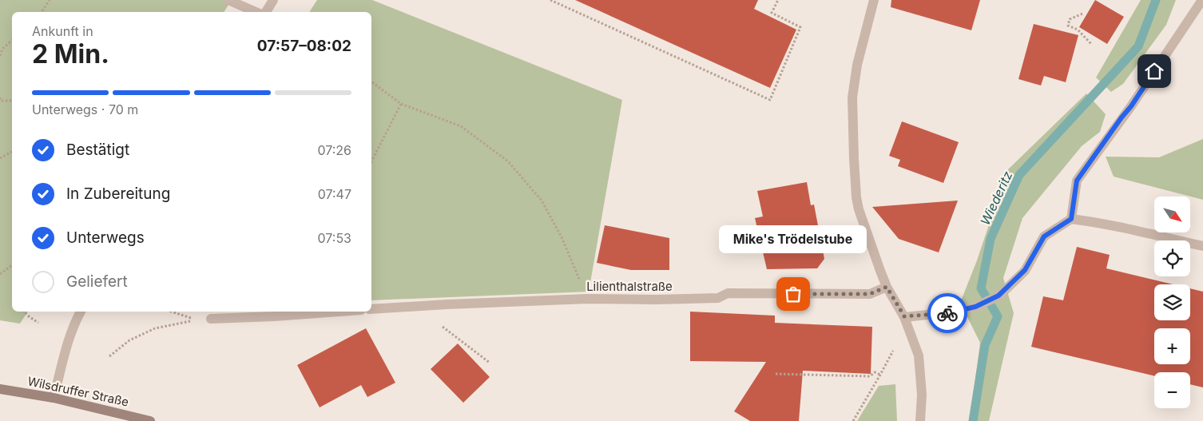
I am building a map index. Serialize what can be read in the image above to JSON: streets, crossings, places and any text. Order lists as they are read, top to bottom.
{
  "streets": {
    "main road": ["Wilsdruffer Straße"],
    "street": ["Lilienthalstraße"]
  },
  "water": ["Wiederitz"],
  "places": ["Mike's Trödelstube"],
  "north": "bottom right",
  "page": {
    "heading": ["2 Min.", "Ankunft in", "07:57–08:02"],
    "bar": "Unterwegs · 70 m",
    "list": [
      ["Bestätigt", "07:26"],
      ["In Zubereitung", "07:47"],
      ["Unterwegs", "07:53"],
      "Geliefert"
    ],
    "map_buttons": ["+", "−"],
    "bubble": "Mike's Trödelstube"
  }
}
